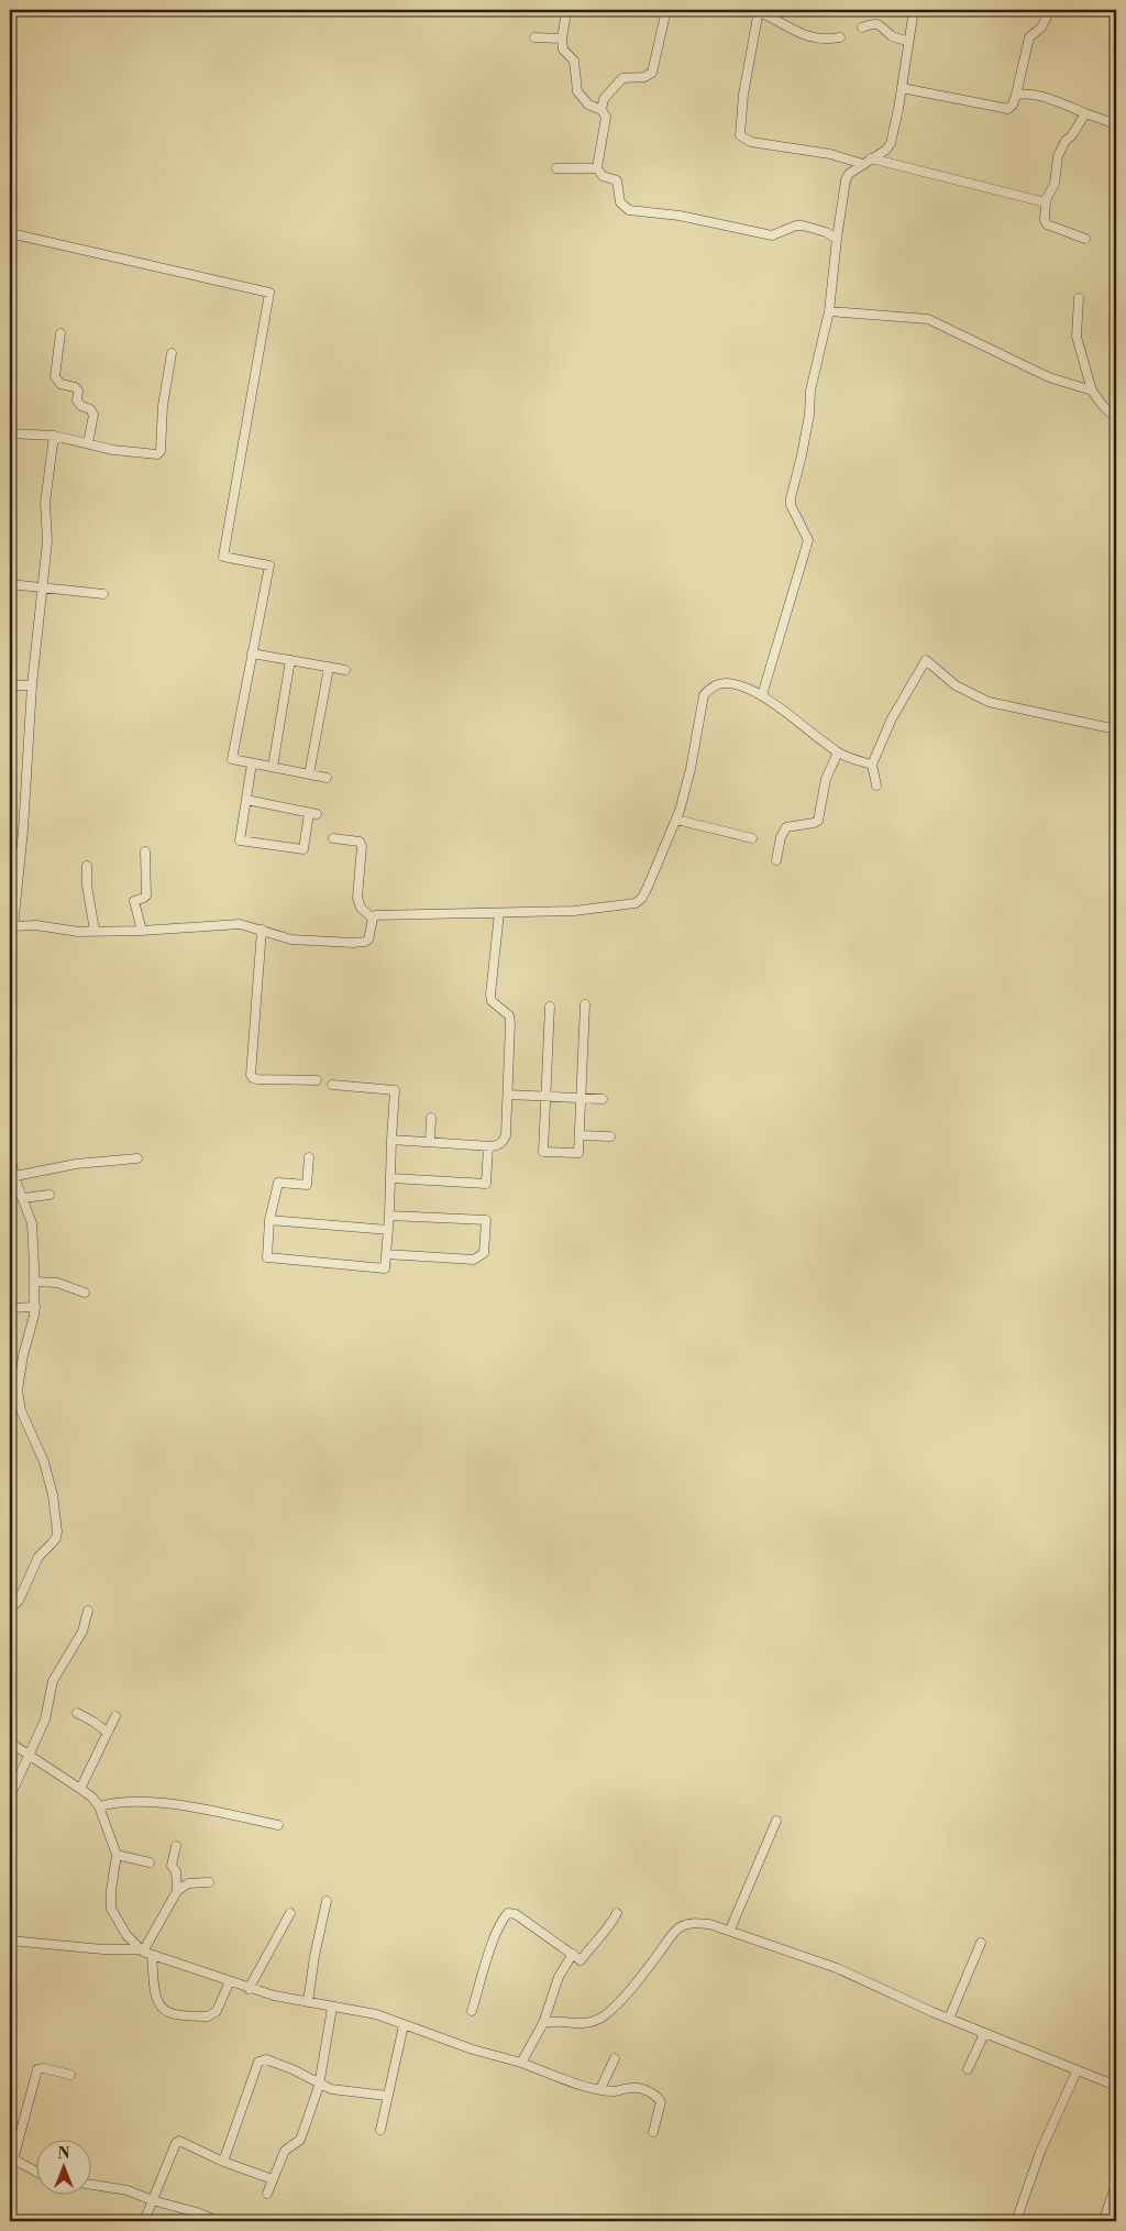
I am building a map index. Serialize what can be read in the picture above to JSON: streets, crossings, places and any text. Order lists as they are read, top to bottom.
{
  "north": "top"
}
